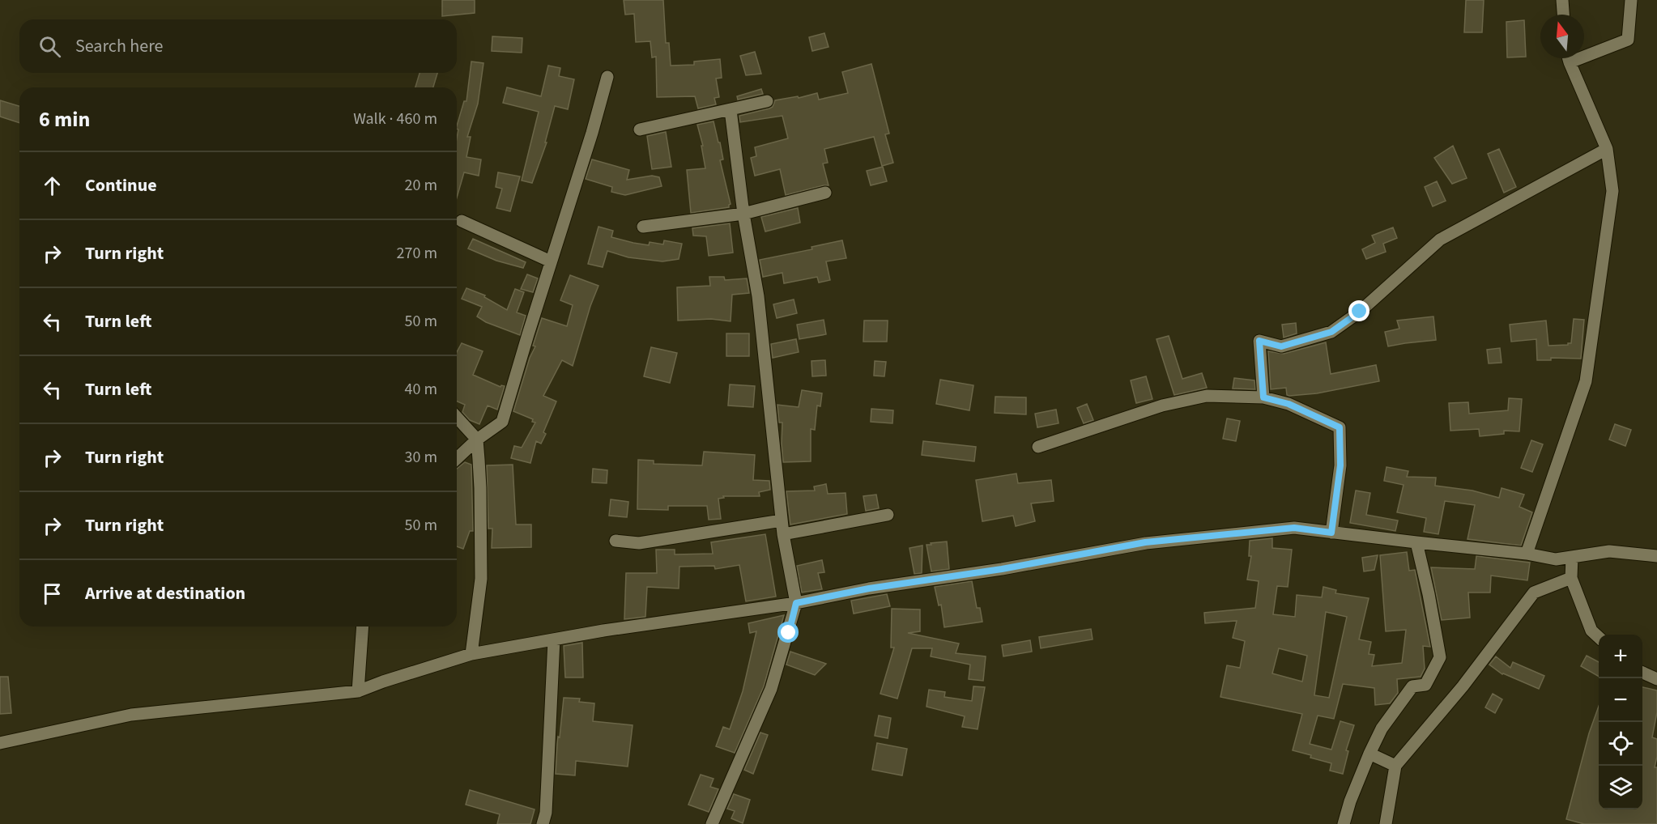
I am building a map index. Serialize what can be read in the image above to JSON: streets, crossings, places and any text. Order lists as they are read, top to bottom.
{
  "north": "top",
  "page": {
    "search": "Search here",
    "heading": ["6 min", "Walk · 460 m"],
    "list": [
      ["Continue", "20 m"],
      ["Turn right", "270 m"],
      ["Turn left", "50 m"],
      ["Turn left", "40 m"],
      ["Turn right", "30 m"],
      ["Turn right", "50 m"],
      "Arrive at destination"
    ],
    "map_buttons": ["+", "−"]
  }
}
